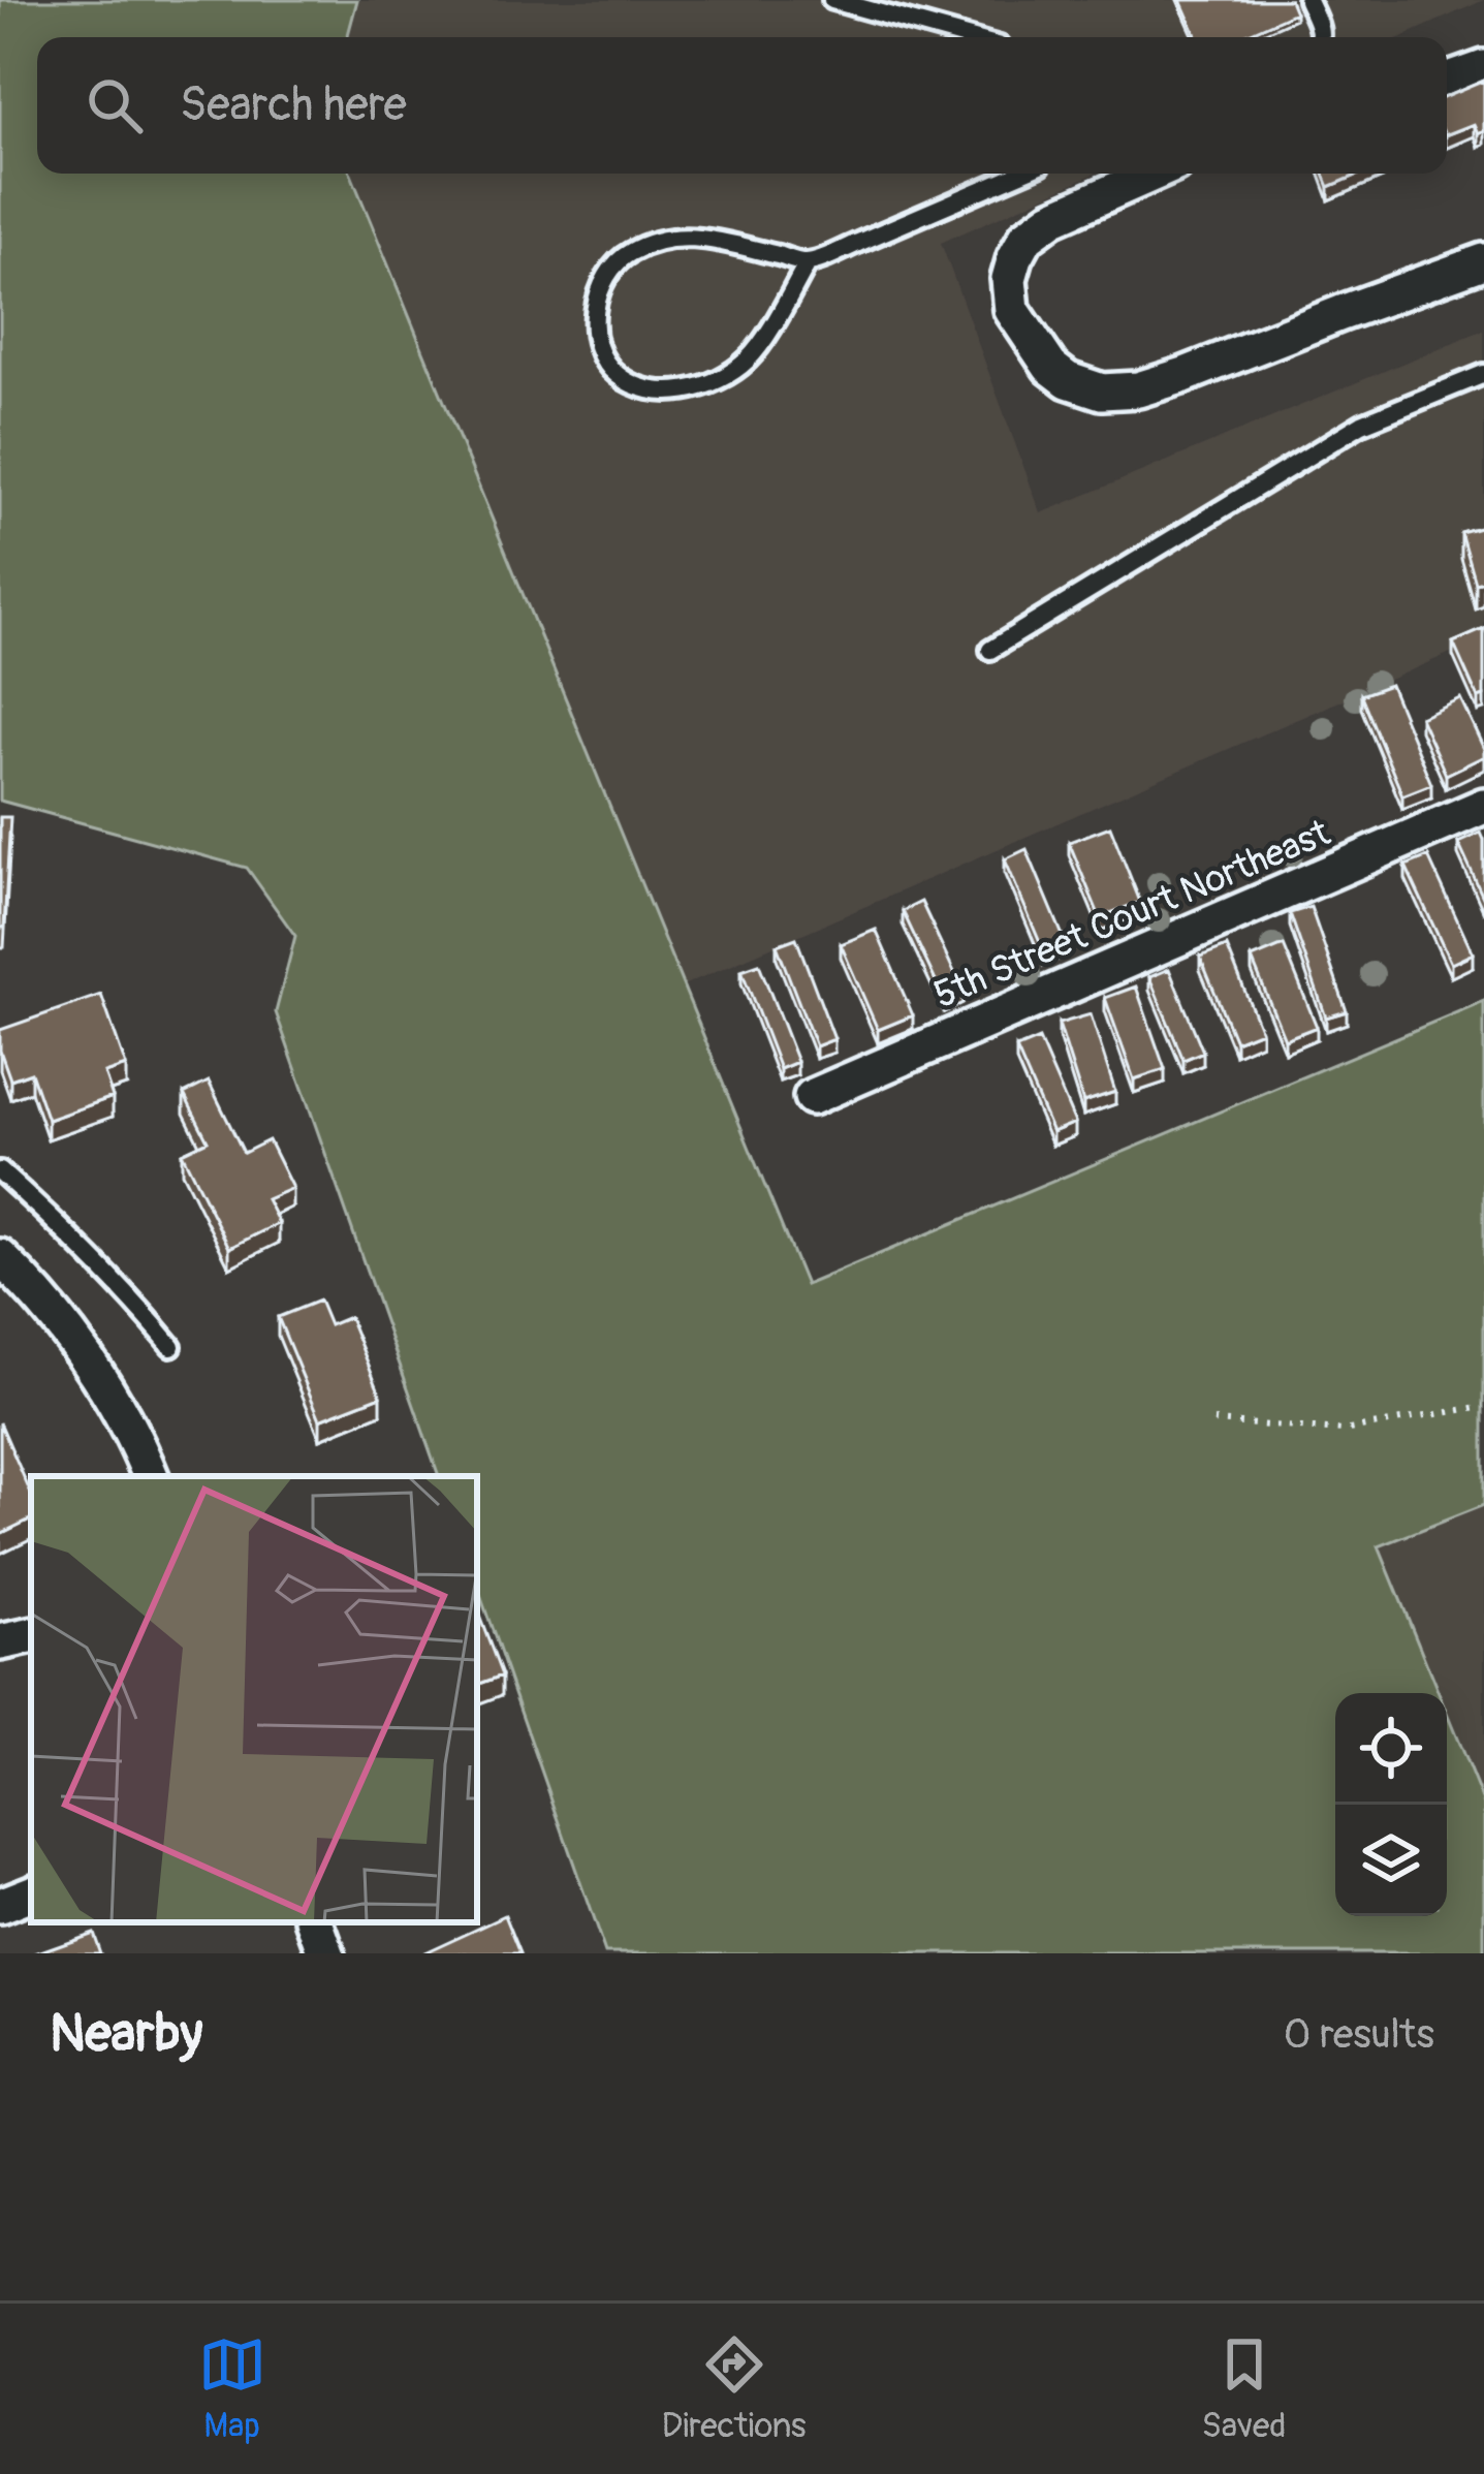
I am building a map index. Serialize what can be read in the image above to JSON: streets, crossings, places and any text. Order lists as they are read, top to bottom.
{
  "streets": {
    "street": ["5th Street Court Northeast"]
  },
  "page": {
    "search": "Search here",
    "heading": ["Nearby", "0 results"],
    "nav": ["Map", "Directions", "Saved"]
  }
}
